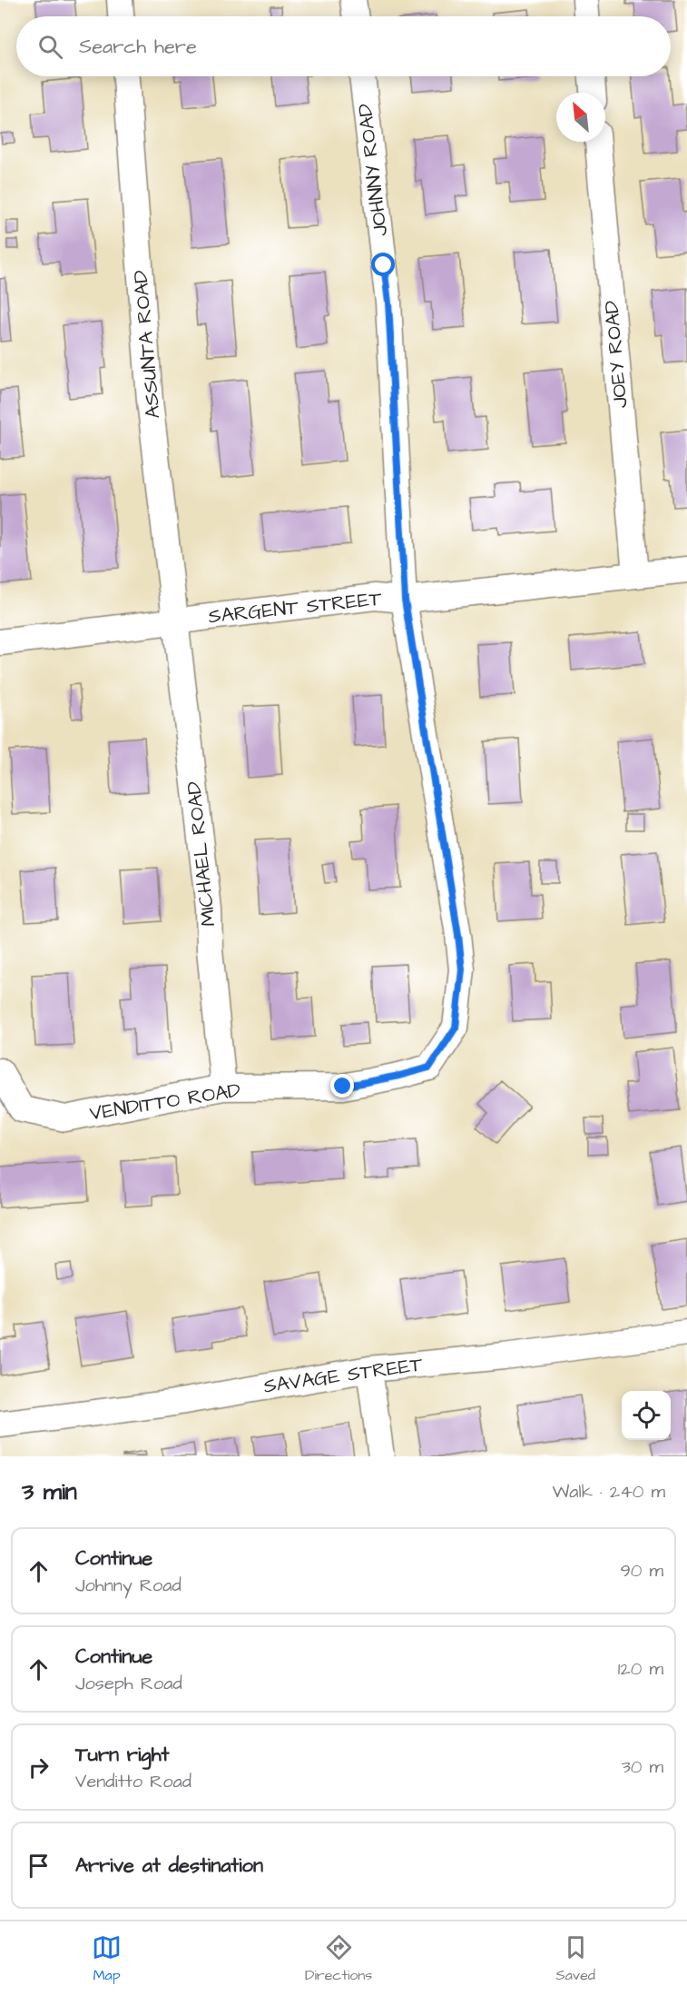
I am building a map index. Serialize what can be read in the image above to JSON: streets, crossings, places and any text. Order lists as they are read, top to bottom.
{
  "streets": {
    "street": [
      "JOHNNY ROAD",
      "ASSUNTA ROAD",
      "JOEY ROAD",
      "SARGENT STREET",
      "MICHAEL ROAD",
      "VENDITTO ROAD",
      "SAVAGE STREET"
    ]
  },
  "crossings": [
    ["JOHNNY ROAD", "SARGENT STREET"],
    ["JOHNNY ROAD", "VENDITTO ROAD"],
    ["ASSUNTA ROAD", "SARGENT STREET"],
    ["ASSUNTA ROAD", "MICHAEL ROAD"],
    ["JOEY ROAD", "SARGENT STREET"],
    ["SARGENT STREET", "MICHAEL ROAD"],
    ["MICHAEL ROAD", "VENDITTO ROAD"]
  ],
  "north": "top left",
  "page": {
    "search": "Search here",
    "heading": ["3 min", "Walk · 240 m"],
    "list": [
      ["Continue", "Johnny Road", "90 m"],
      ["Continue", "Joseph Road", "120 m"],
      ["Turn right", "Venditto Road", "30 m"],
      "Arrive at destination"
    ],
    "nav": ["Map", "Directions", "Saved"]
  }
}
